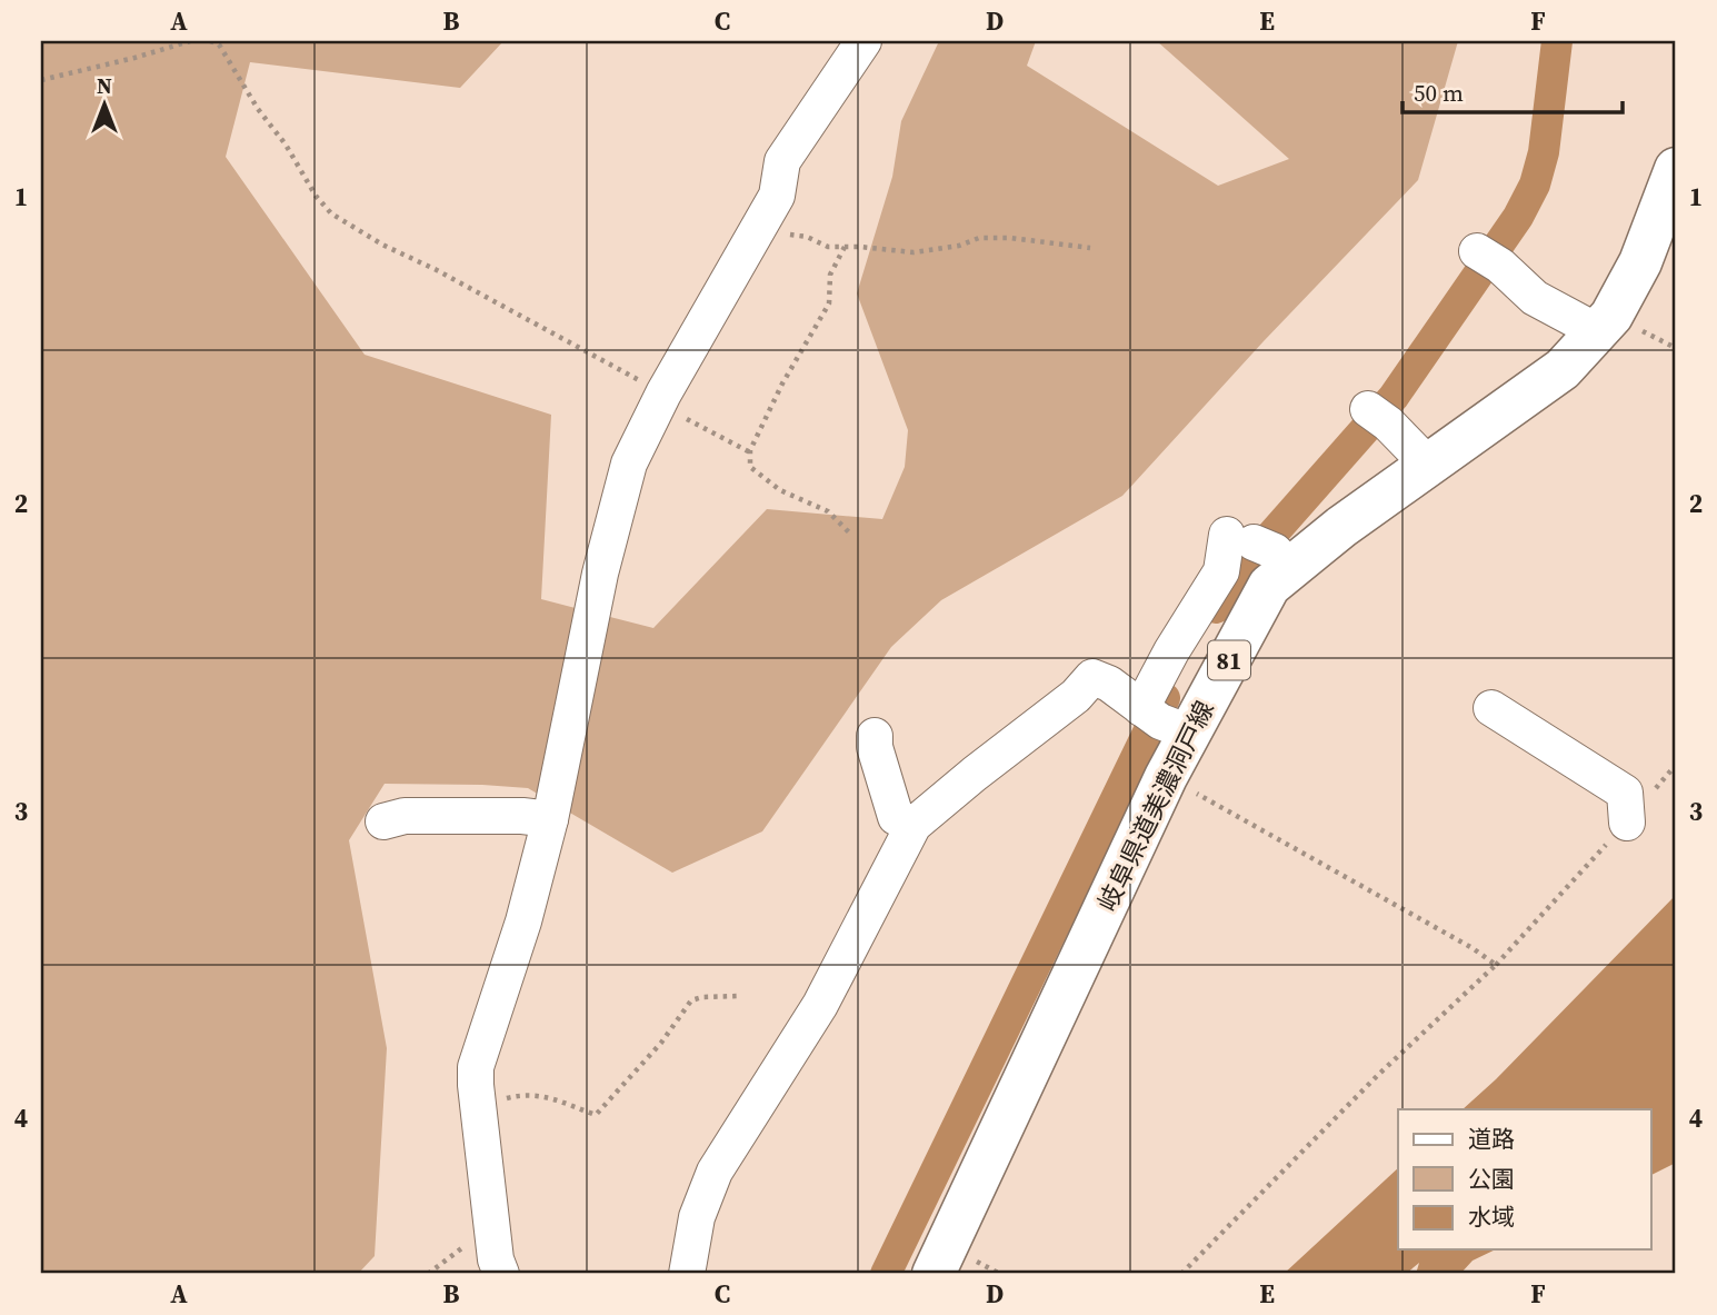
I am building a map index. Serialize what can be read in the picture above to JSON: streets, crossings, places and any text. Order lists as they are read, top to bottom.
{
  "streets": {
    "main road": ["81", "岐阜県道美濃洞戸線"]
  },
  "legend": ["道路", "公園", "水域"],
  "scale_bar": "50 m",
  "north": "top",
  "grid": {
    "columns": [
      "A",
      "B",
      "C",
      "D",
      "E",
      "F"
    ],
    "rows": [
      "1",
      "2",
      "3",
      "4"
    ]
  }
}
